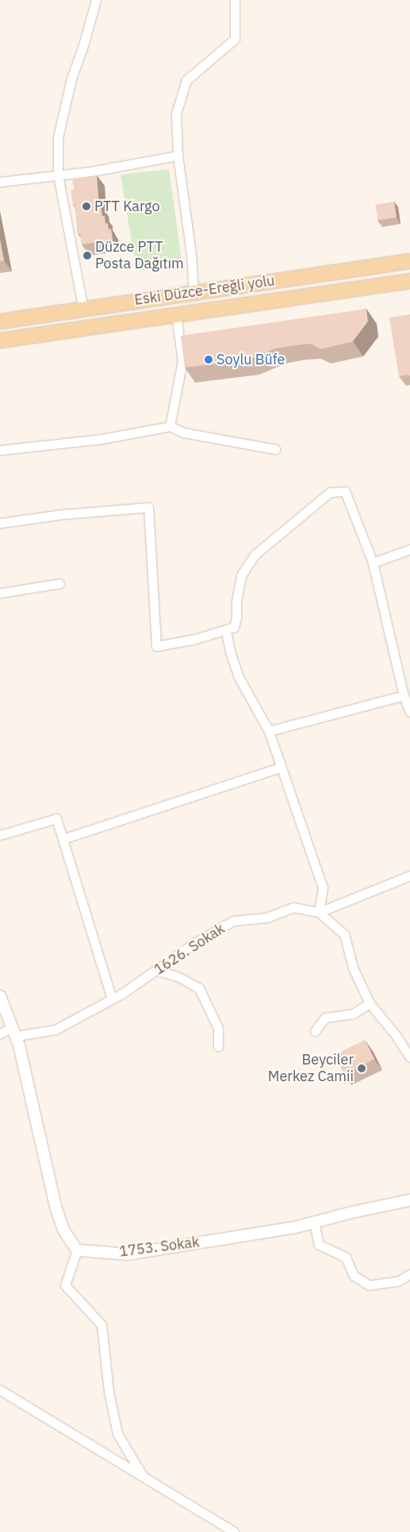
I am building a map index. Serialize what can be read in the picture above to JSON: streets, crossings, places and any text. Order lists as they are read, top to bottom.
{
  "streets": {
    "main road": ["Eski Düzce-Ereğli yolu"],
    "street": ["1626. Sokak", "1753. Sokak"]
  },
  "places": [
    "PTT Kargo",
    "Düzce PTT Posta Dağıtım",
    "Soylu Büfe",
    "Beyciler Merkez Camii"
  ]
}
